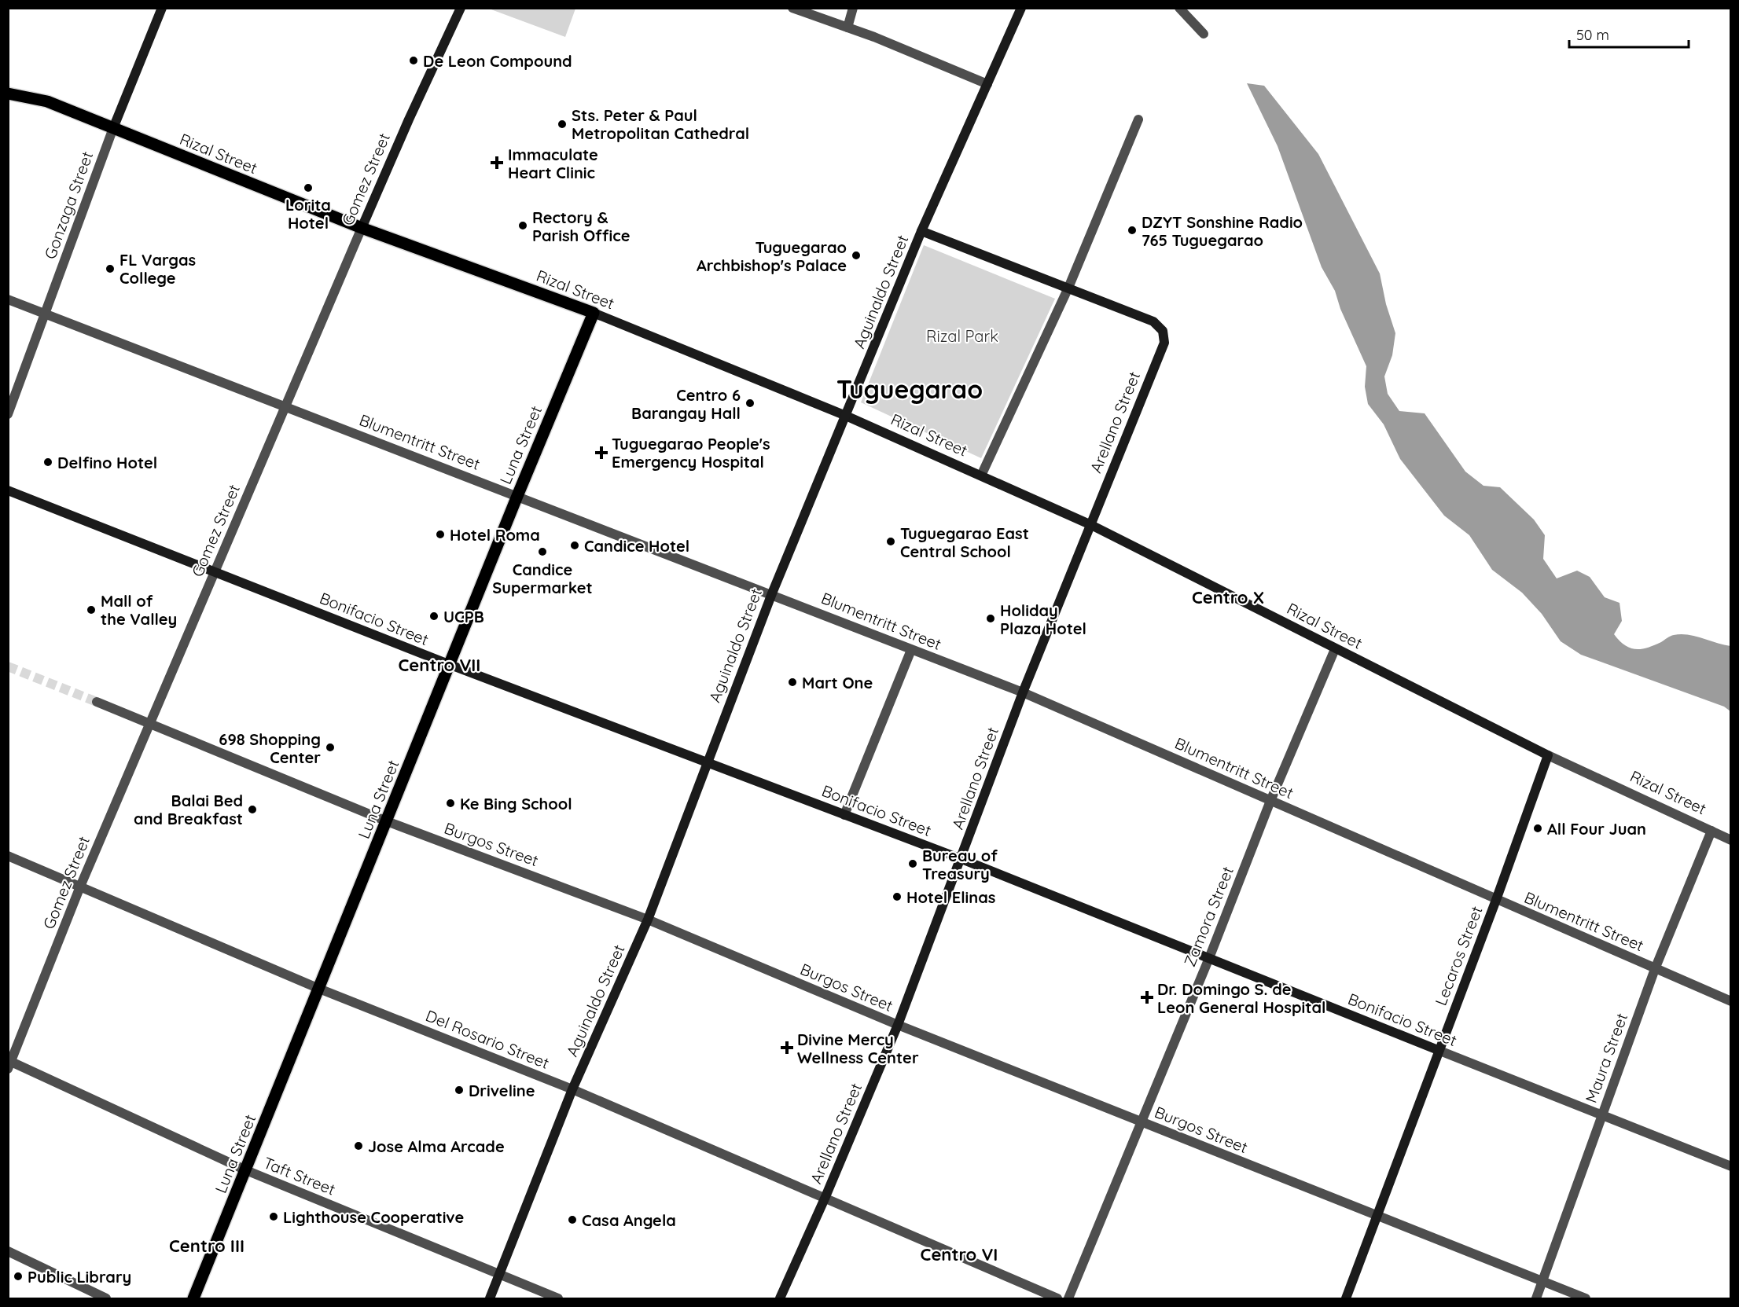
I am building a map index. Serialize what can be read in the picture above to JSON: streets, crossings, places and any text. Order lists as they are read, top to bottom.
{
  "streets": {
    "main road": ["Rizal Street", "Luna Street"],
    "street": [
      "Gomez Street",
      "Gonzaga Street",
      "Aguinaldo Street",
      "Arellano Street",
      "Blumentritt Street",
      "Bonifacio Street",
      "Burgos Street",
      "Zamora Street",
      "Lecaros Street",
      "Del Rosario Street",
      "Maura Street",
      "Taft Street"
    ]
  },
  "crossings": [
    ["Rizal Street", "Gomez Street"],
    ["Rizal Street", "Gonzaga Street"],
    ["Rizal Street", "Aguinaldo Street"],
    ["Rizal Street", "Arellano Street"],
    ["Rizal Street", "Luna Street"],
    ["Rizal Street", "Zamora Street"],
    ["Rizal Street", "Lecaros Street"],
    ["Rizal Street", "Maura Street"],
    ["Gomez Street", "Blumentritt Street"],
    ["Gomez Street", "Bonifacio Street"],
    ["Gomez Street", "Burgos Street"],
    ["Gomez Street", "Del Rosario Street"],
    ["Gomez Street", "Taft Street"],
    ["Gonzaga Street", "Blumentritt Street"],
    ["Aguinaldo Street", "Blumentritt Street"],
    ["Aguinaldo Street", "Bonifacio Street"],
    ["Aguinaldo Street", "Burgos Street"],
    ["Aguinaldo Street", "Del Rosario Street"],
    ["Aguinaldo Street", "Taft Street"],
    ["Arellano Street", "Blumentritt Street"],
    ["Arellano Street", "Bonifacio Street"],
    ["Arellano Street", "Burgos Street"],
    ["Arellano Street", "Del Rosario Street"],
    ["Blumentritt Street", "Luna Street"],
    ["Blumentritt Street", "Zamora Street"],
    ["Blumentritt Street", "Lecaros Street"],
    ["Blumentritt Street", "Maura Street"],
    ["Luna Street", "Bonifacio Street"],
    ["Luna Street", "Burgos Street"],
    ["Luna Street", "Del Rosario Street"],
    ["Luna Street", "Taft Street"],
    ["Bonifacio Street", "Zamora Street"],
    ["Bonifacio Street", "Lecaros Street"],
    ["Bonifacio Street", "Maura Street"],
    ["Burgos Street", "Zamora Street"],
    ["Burgos Street", "Lecaros Street"],
    ["Burgos Street", "Maura Street"]
  ],
  "districts": [
    "Tuguegarao",
    "Centro X",
    "Centro VII",
    "Centro III",
    "Centro VI"
  ],
  "parks": ["Rizal Park"],
  "places": {
    "other": [
      "De Leon Compound",
      "Sts. Peter & Paul Metropolitan Cathedral",
      "Lorita Hotel",
      "Rectory & Parish Office",
      "DZYT Sonshine Radio 765 Tuguegarao",
      "Tuguegarao Archbishop's Palace",
      "FL Vargas College",
      "Centro 6 Barangay Hall",
      "Delfino Hotel",
      "Hotel Roma",
      "Tuguegarao East Central School",
      "Candice Hotel",
      "Candice Supermarket",
      "Mall of the Valley",
      "UCPB",
      "Holiday Plaza Hotel",
      "Mart One",
      "698 Shopping Center",
      "Ke Bing School",
      "Balai Bed and Breakfast",
      "All Four Juan",
      "Bureau of Treasury",
      "Hotel Elinas",
      "Driveline",
      "Jose Alma Arcade",
      "Lighthouse Cooperative",
      "Casa Angela",
      "Public Library"
    ],
    "health": [
      "Immaculate Heart Clinic",
      "Tuguegarao People's Emergency Hospital",
      "Dr. Domingo S. de Leon General Hospital",
      "Divine Mercy Wellness Center"
    ]
  },
  "scale_bar": "50 m"
}
